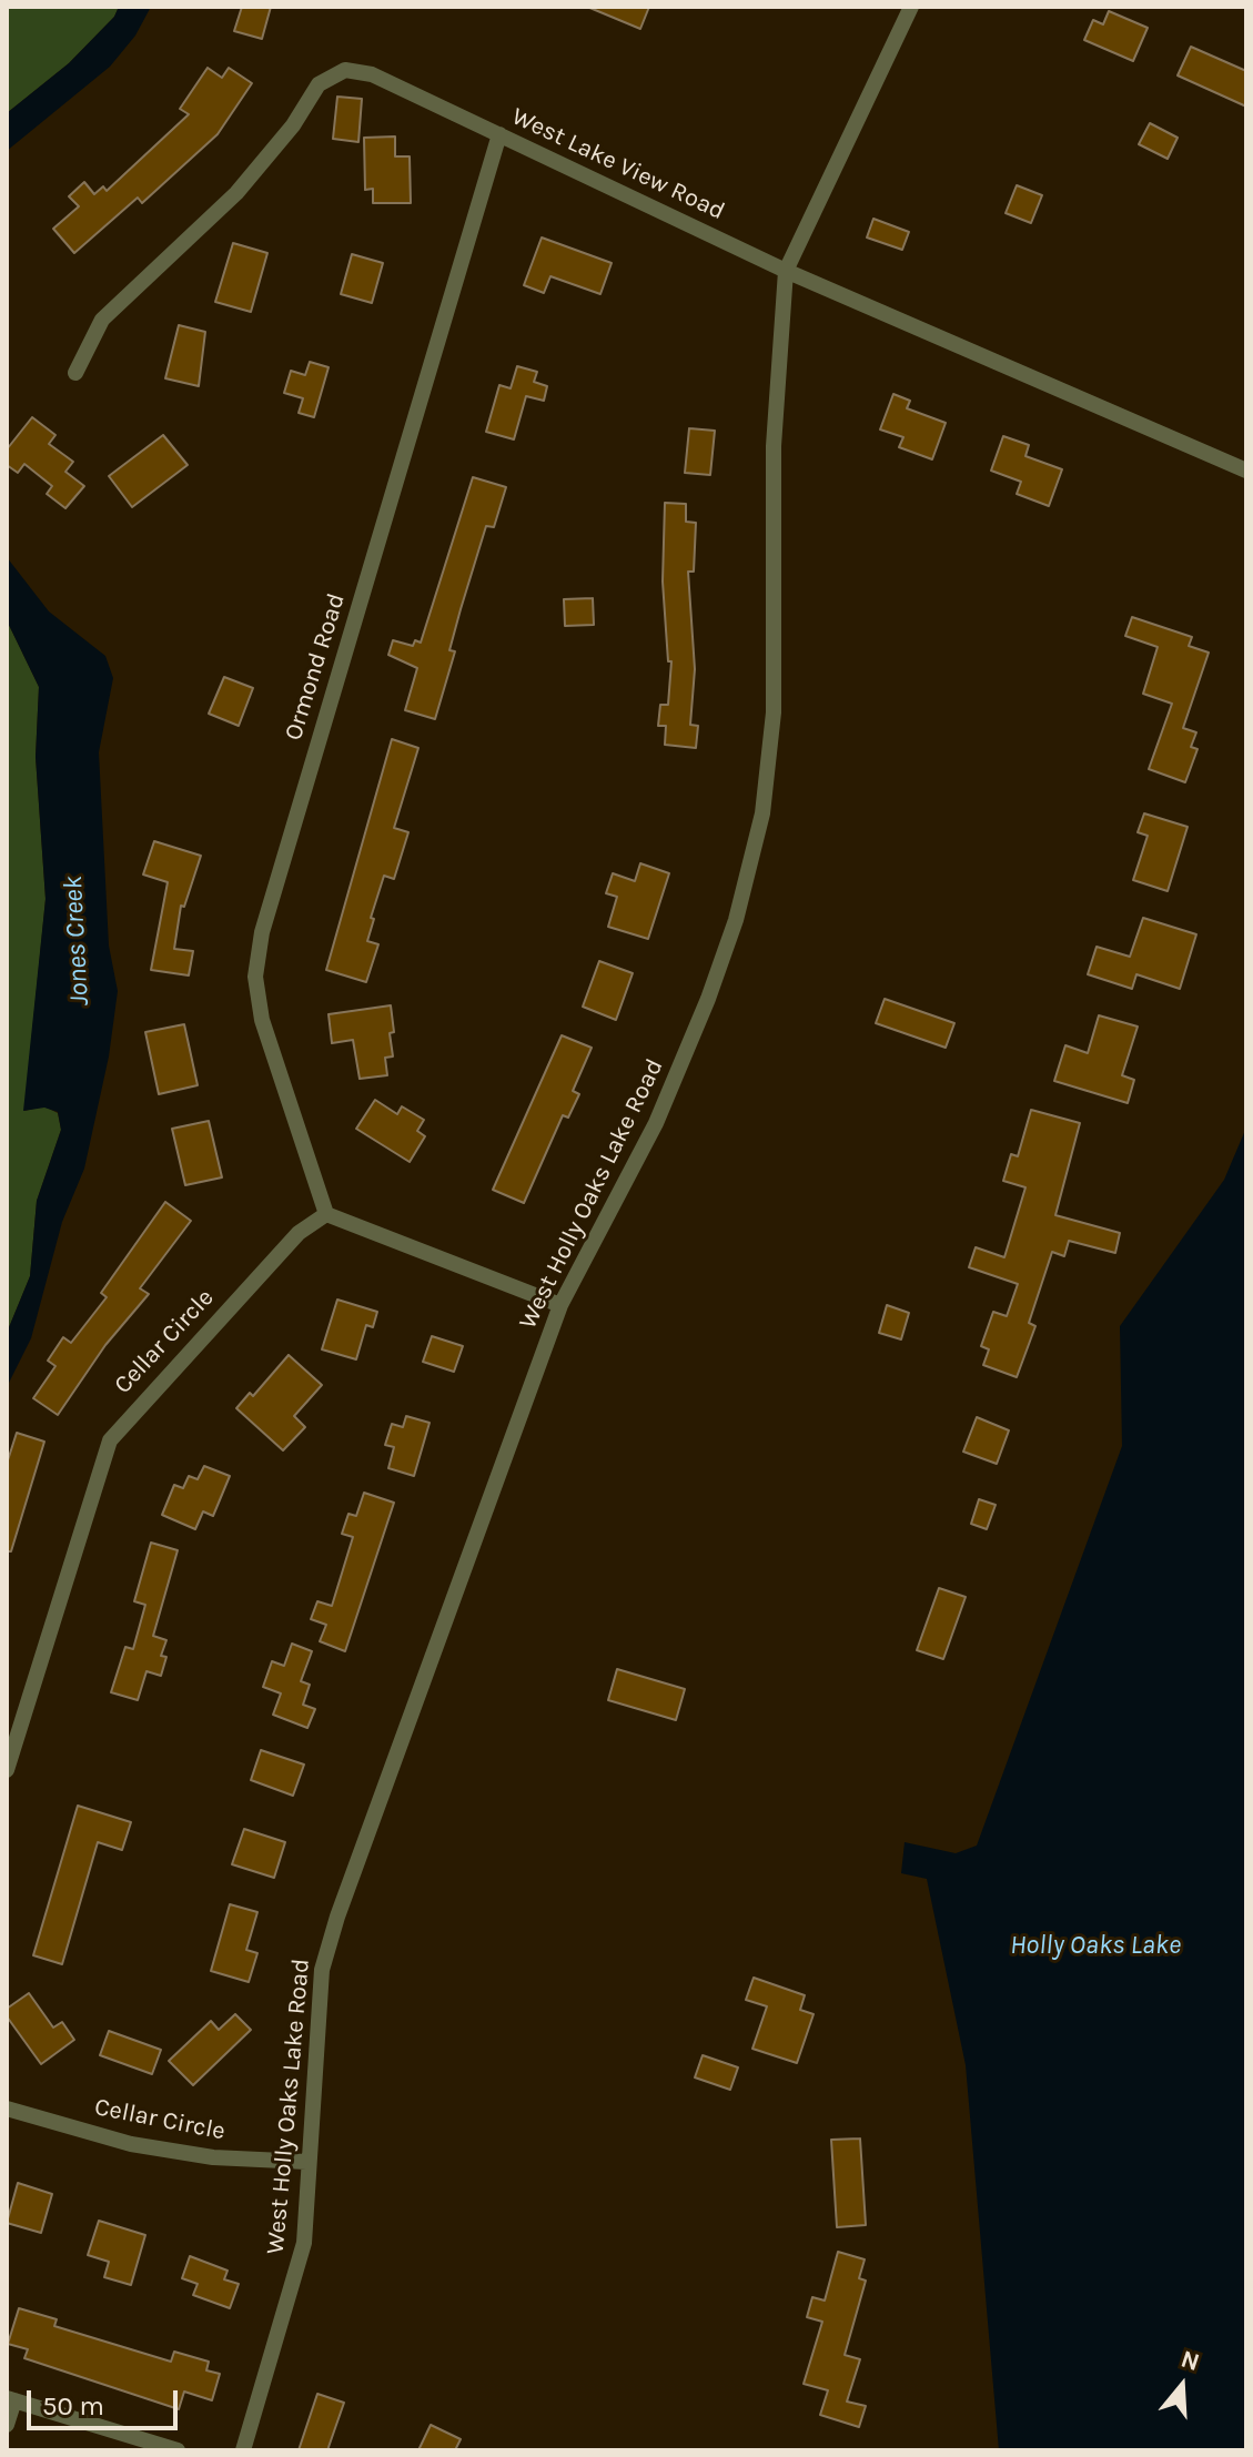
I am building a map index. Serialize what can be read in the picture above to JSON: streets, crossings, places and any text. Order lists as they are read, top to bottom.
{
  "streets": {
    "street": [
      "West Lake View Road",
      "Ormond Road",
      "West Holly Oaks Lake Road",
      "Cellar Circle"
    ]
  },
  "crossings": [
    ["West Lake View Road", "Ormond Road"],
    ["West Lake View Road", "West Holly Oaks Lake Road"],
    ["Ormond Road", "Cellar Circle"],
    ["West Holly Oaks Lake Road", "Cellar Circle"]
  ],
  "water": ["Jones Creek", "Holly Oaks Lake"],
  "scale_bar": "50 m",
  "north": "top"
}
